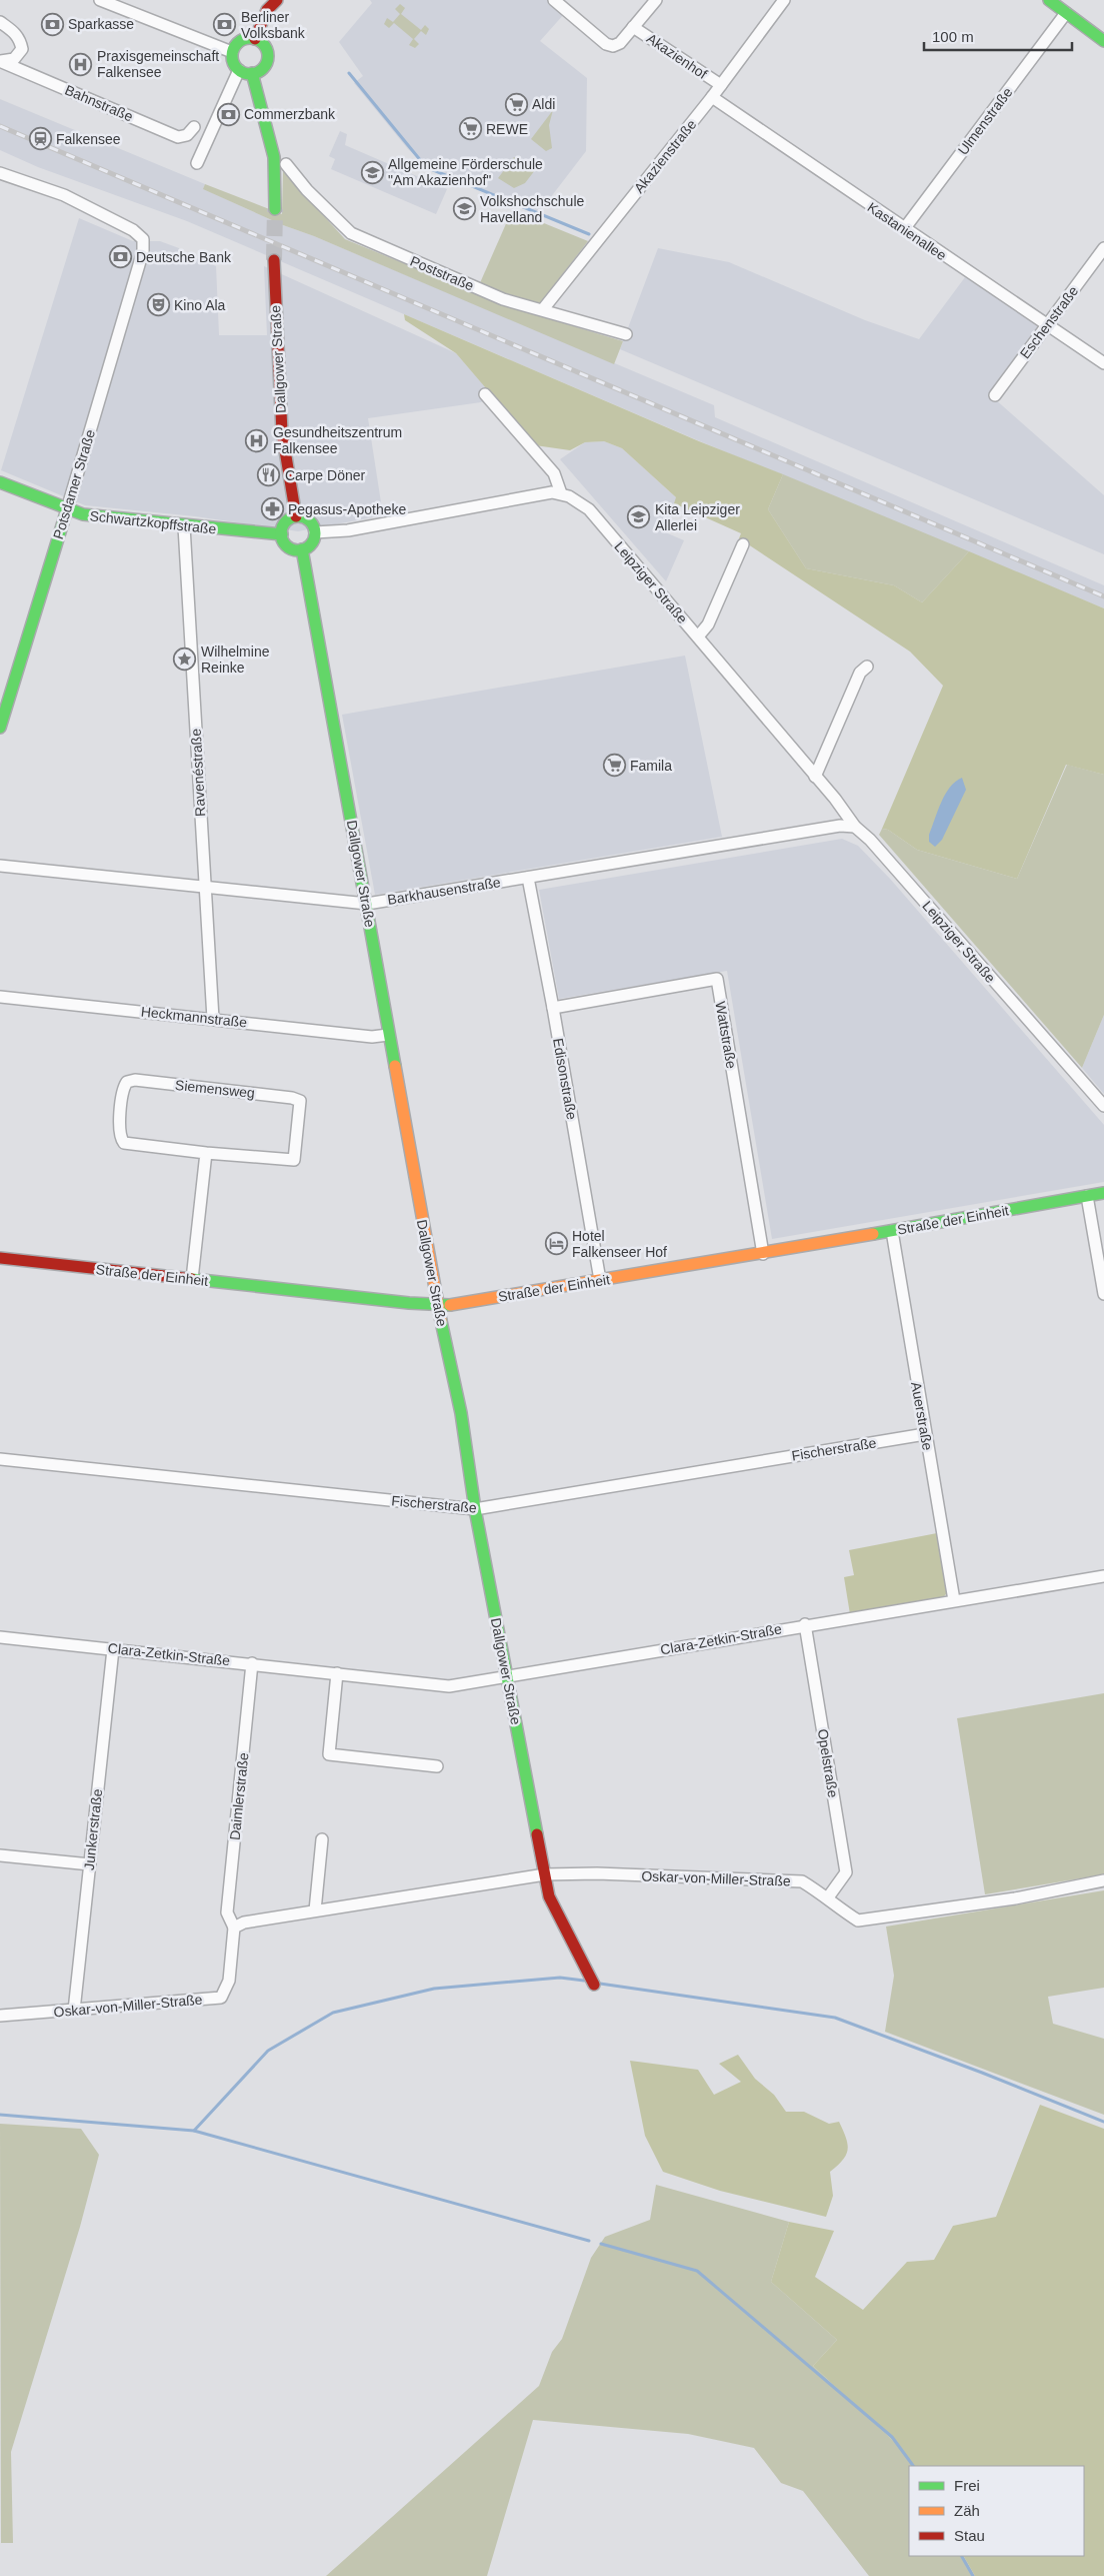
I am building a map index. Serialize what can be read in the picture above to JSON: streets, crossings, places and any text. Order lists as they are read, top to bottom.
{
  "streets": {
    "street": [
      "Akazienhof",
      "Bahnstraße",
      "Ulmenstraße",
      "Akazienstraße",
      "Kastanienallee",
      "Poststraße",
      "Eschenstraße",
      "Dallgower Straße",
      "Potsdamer Straße",
      "Schwartzkopffstraße",
      "Leipziger Straße",
      "Ravenéstraße",
      "Barkhausenstraße",
      "Heckmannstraße",
      "Wattstraße",
      "Edisonstraße",
      "Siemensweg",
      "Straße der Einheit",
      "Auerstraße",
      "Fischerstraße",
      "Clara-Zetkin-Straße",
      "Opelstraße",
      "Daimlerstraße",
      "Junkerstraße",
      "Oskar-von-Miller-Straße"
    ]
  },
  "crossings": [
    ["Akazienhof", "Akazienstraße"],
    ["Ulmenstraße", "Kastanienallee"],
    ["Akazienstraße", "Kastanienallee"],
    ["Akazienstraße", "Poststraße"],
    ["Kastanienallee", "Eschenstraße"],
    ["Dallgower Straße", "Schwartzkopffstraße"],
    ["Dallgower Straße", "Barkhausenstraße"],
    ["Dallgower Straße", "Heckmannstraße"],
    ["Dallgower Straße", "Straße der Einheit"],
    ["Dallgower Straße", "Fischerstraße"],
    ["Dallgower Straße", "Clara-Zetkin-Straße"],
    ["Dallgower Straße", "Oskar-von-Miller-Straße"],
    ["Potsdamer Straße", "Schwartzkopffstraße"],
    ["Schwartzkopffstraße", "Ravenéstraße"],
    ["Leipziger Straße", "Barkhausenstraße"],
    ["Ravenéstraße", "Barkhausenstraße"],
    ["Ravenéstraße", "Heckmannstraße"],
    ["Barkhausenstraße", "Edisonstraße"],
    ["Wattstraße", "Edisonstraße"],
    ["Wattstraße", "Straße der Einheit"],
    ["Edisonstraße", "Straße der Einheit"],
    ["Straße der Einheit", "Auerstraße"],
    ["Auerstraße", "Fischerstraße"],
    ["Auerstraße", "Clara-Zetkin-Straße"],
    ["Clara-Zetkin-Straße", "Opelstraße"],
    ["Clara-Zetkin-Straße", "Daimlerstraße"],
    ["Clara-Zetkin-Straße", "Junkerstraße"],
    ["Opelstraße", "Oskar-von-Miller-Straße"],
    ["Daimlerstraße", "Oskar-von-Miller-Straße"],
    ["Junkerstraße", "Oskar-von-Miller-Straße"]
  ],
  "places": {
    "bank": [
      "Sparkasse",
      "Berliner Volksbank",
      "Commerzbank",
      "Deutsche Bank"
    ],
    "hospital": ["Praxisgemeinschaft Falkensee", "Gesundheitszentrum Falkensee"],
    "supermarket": ["Aldi", "REWE", "Famila"],
    "station": ["Falkensee"],
    "school or university": ["Allgemeine Förderschule \"Am Akazienhof\"", "Volkshochschule Havelland", "Kita Leipziger Allerlei"],
    "theatre": ["Kino Ala"],
    "restaurant": ["Carpe Döner"],
    "pharmacy": ["Pegasus-Apotheke"],
    "place": ["Wilhelmine Reinke"],
    "hotel": ["Hotel Falkenseer Hof"]
  },
  "legend": ["Frei", "Zäh", "Stau"],
  "scale_bar": "100 m"
}
